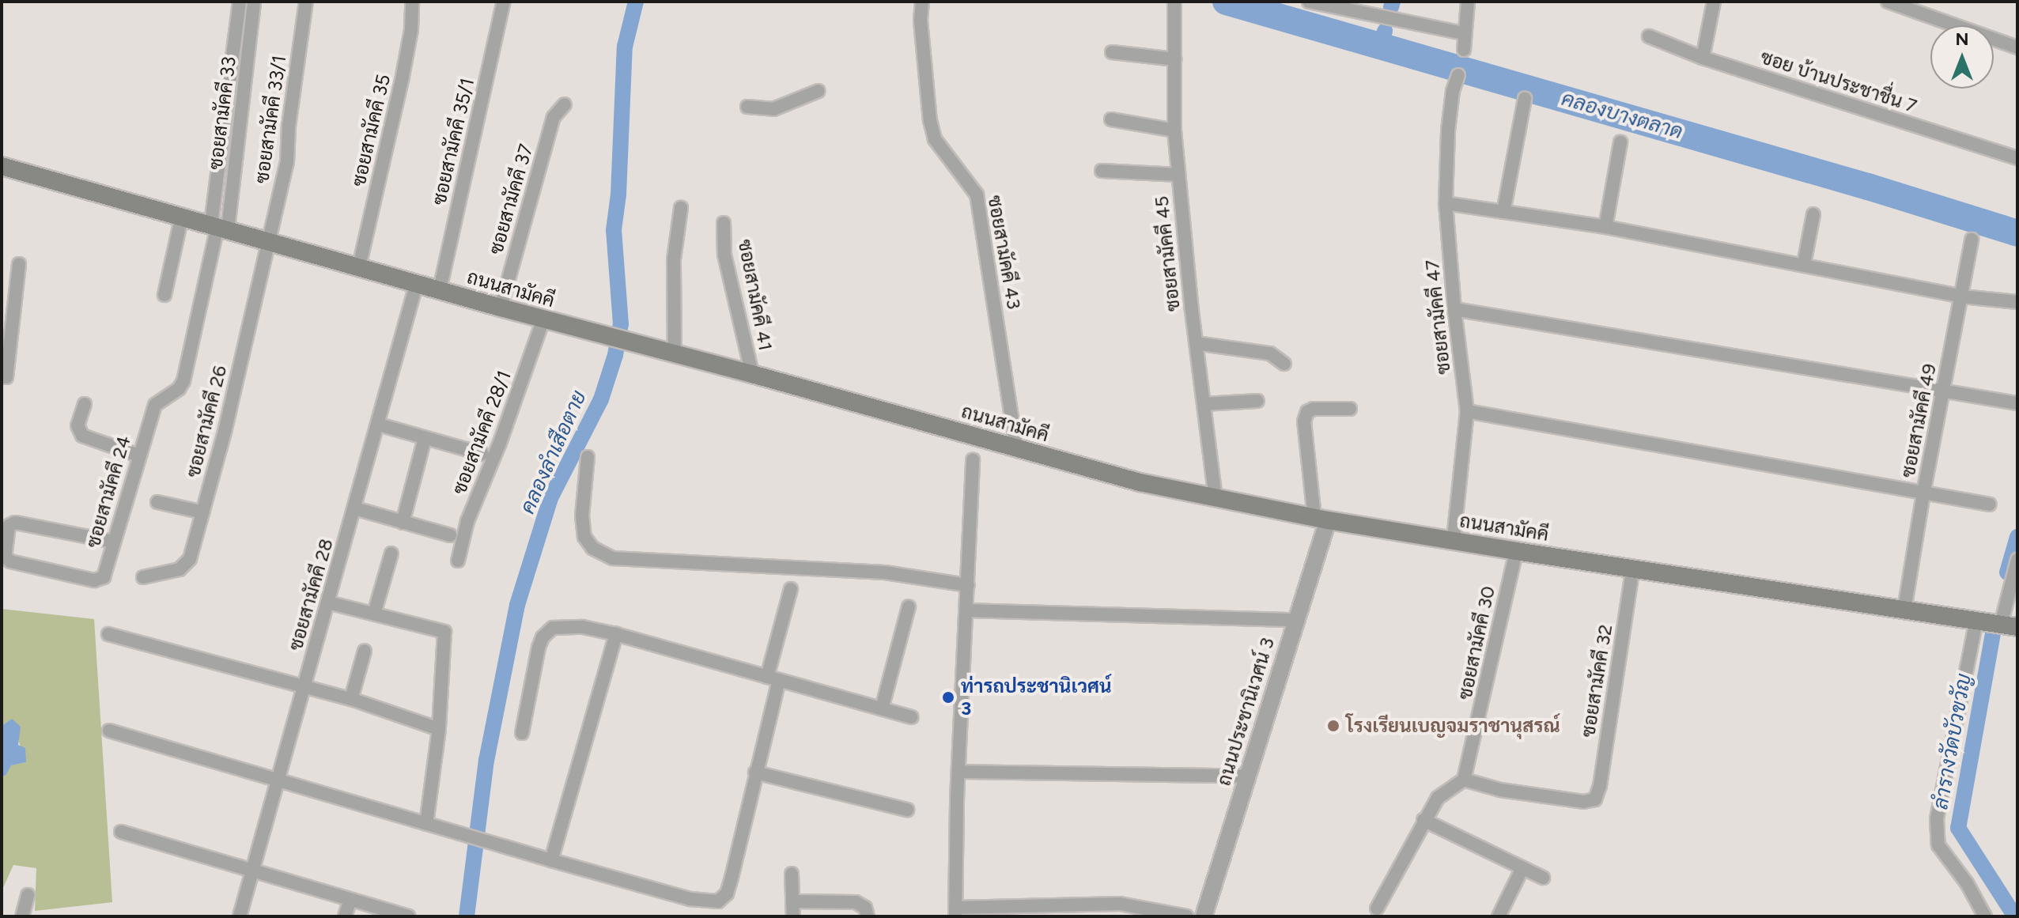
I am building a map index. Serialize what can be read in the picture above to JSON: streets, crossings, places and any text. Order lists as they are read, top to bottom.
{
  "streets": {
    "main road": ["ถนนสามัคคี"],
    "street": [
      "ซอย บ้านประชาชื่น 7",
      "ซอยสามัคคี 33",
      "ซอยสามัคคี 33/1",
      "ซอยสามัคคี 35",
      "ซอยสามัคคี 35/1",
      "ซอยสามัคคี 37",
      "ซอยสามัคคี 43",
      "ซอยสามัคคี 45",
      "ซอยสามัคคี 41",
      "ซอยสามัคคี 47",
      "ซอยสามัคคี 49",
      "ซอยสามัคคี 26",
      "ซอยสามัคคี 28/1",
      "ซอยสามัคคี 24",
      "ซอยสามัคคี 28",
      "ซอยสามัคคี 30",
      "ซอยสามัคคี 32",
      "ถนนประชานิเวศน์ 3"
    ]
  },
  "crossings": [
    ["ซอยสามัคคี 33", "ถนนสามัคคี"],
    ["ซอยสามัคคี 33", "ซอยสามัคคี 24"],
    ["ซอยสามัคคี 33/1", "ถนนสามัคคี"],
    ["ซอยสามัคคี 33/1", "ซอยสามัคคี 26"],
    ["ซอยสามัคคี 35", "ถนนสามัคคี"],
    ["ซอยสามัคคี 35/1", "ถนนสามัคคี"],
    ["ซอยสามัคคี 37", "ถนนสามัคคี"],
    ["ซอยสามัคคี 43", "ถนนสามัคคี"],
    ["ซอยสามัคคี 45", "ถนนสามัคคี"],
    ["ถนนสามัคคี", "ซอยสามัคคี 41"],
    ["ถนนสามัคคี", "ซอยสามัคคี 47"],
    ["ถนนสามัคคี", "ซอยสามัคคี 49"],
    ["ถนนสามัคคี", "ซอยสามัคคี 26"],
    ["ถนนสามัคคี", "ซอยสามัคคี 28/1"],
    ["ถนนสามัคคี", "ซอยสามัคคี 24"],
    ["ถนนสามัคคี", "ซอยสามัคคี 28"],
    ["ถนนสามัคคี", "ซอยสามัคคี 30"],
    ["ถนนสามัคคี", "ซอยสามัคคี 32"],
    ["ถนนสามัคคี", "ถนนประชานิเวศน์ 3"],
    ["ซอยสามัคคี 30", "ซอยสามัคคี 32"]
  ],
  "water": ["คลองบางตลาด", "คลองลำเสือตาย", "ลำรางวัดบัวขวัญ"],
  "places": ["ท่ารถประชานิเวศน์ 3", "โรงเรียนเบญจมราชานุสรณ์"],
  "north": "top"
}
